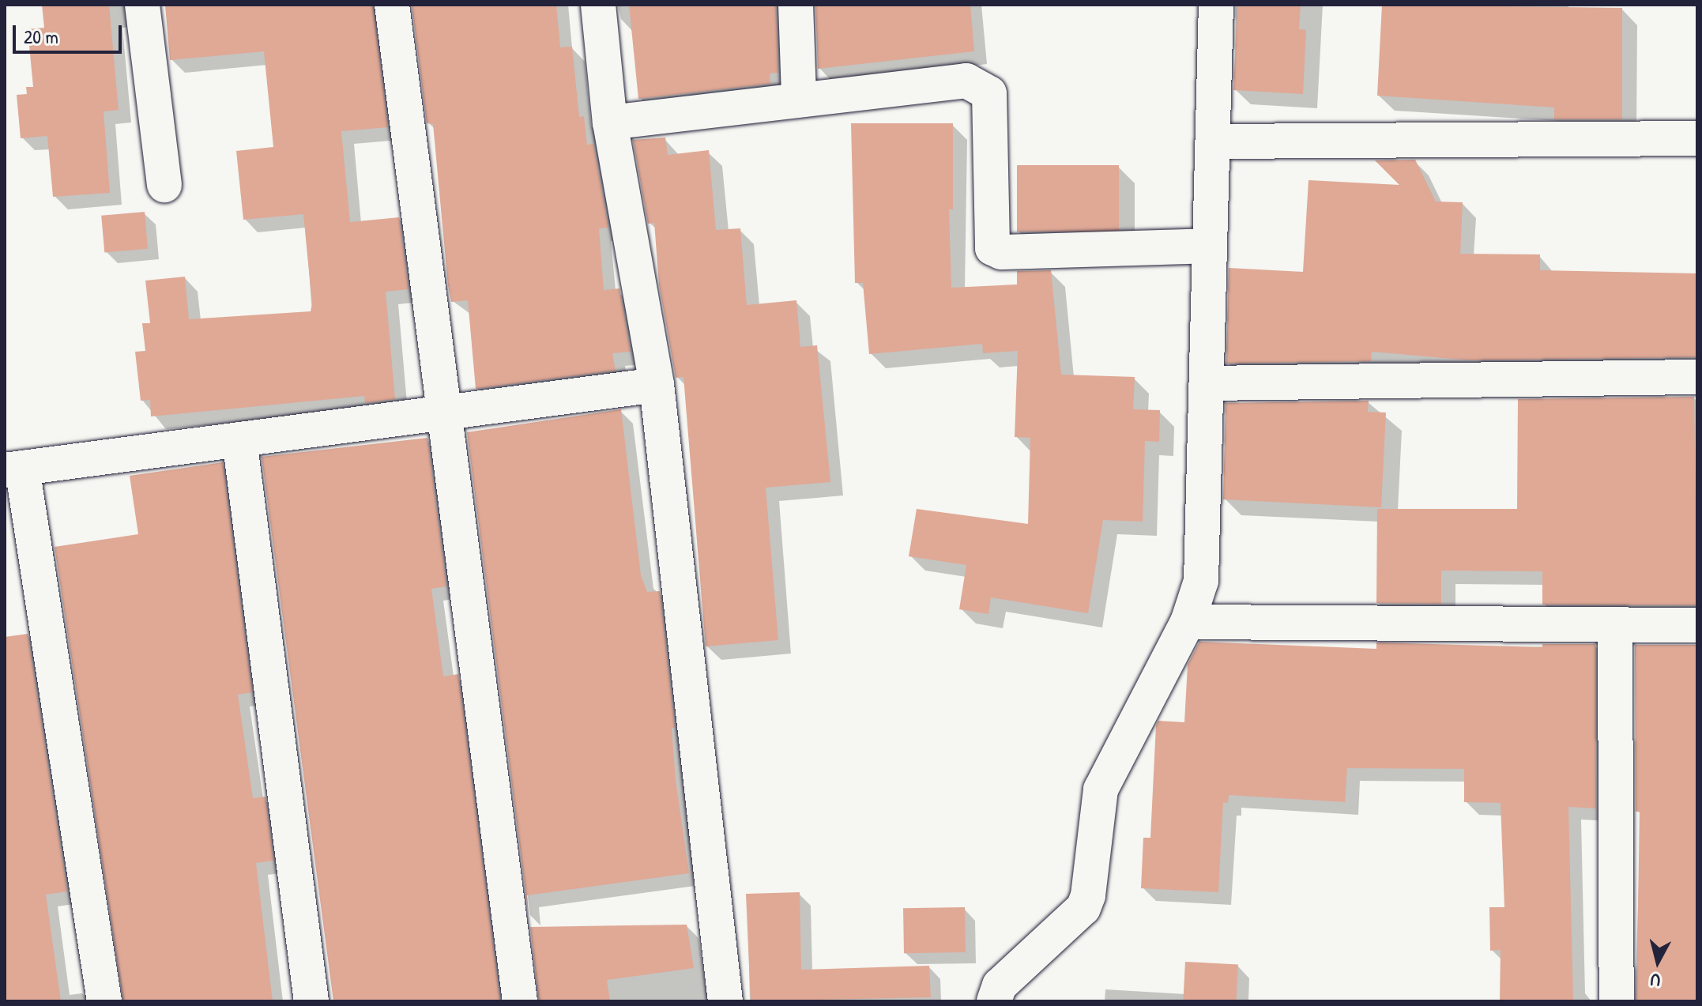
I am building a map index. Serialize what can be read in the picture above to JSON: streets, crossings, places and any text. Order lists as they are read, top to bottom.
{
  "scale_bar": "20 m",
  "north": "bottom"
}
